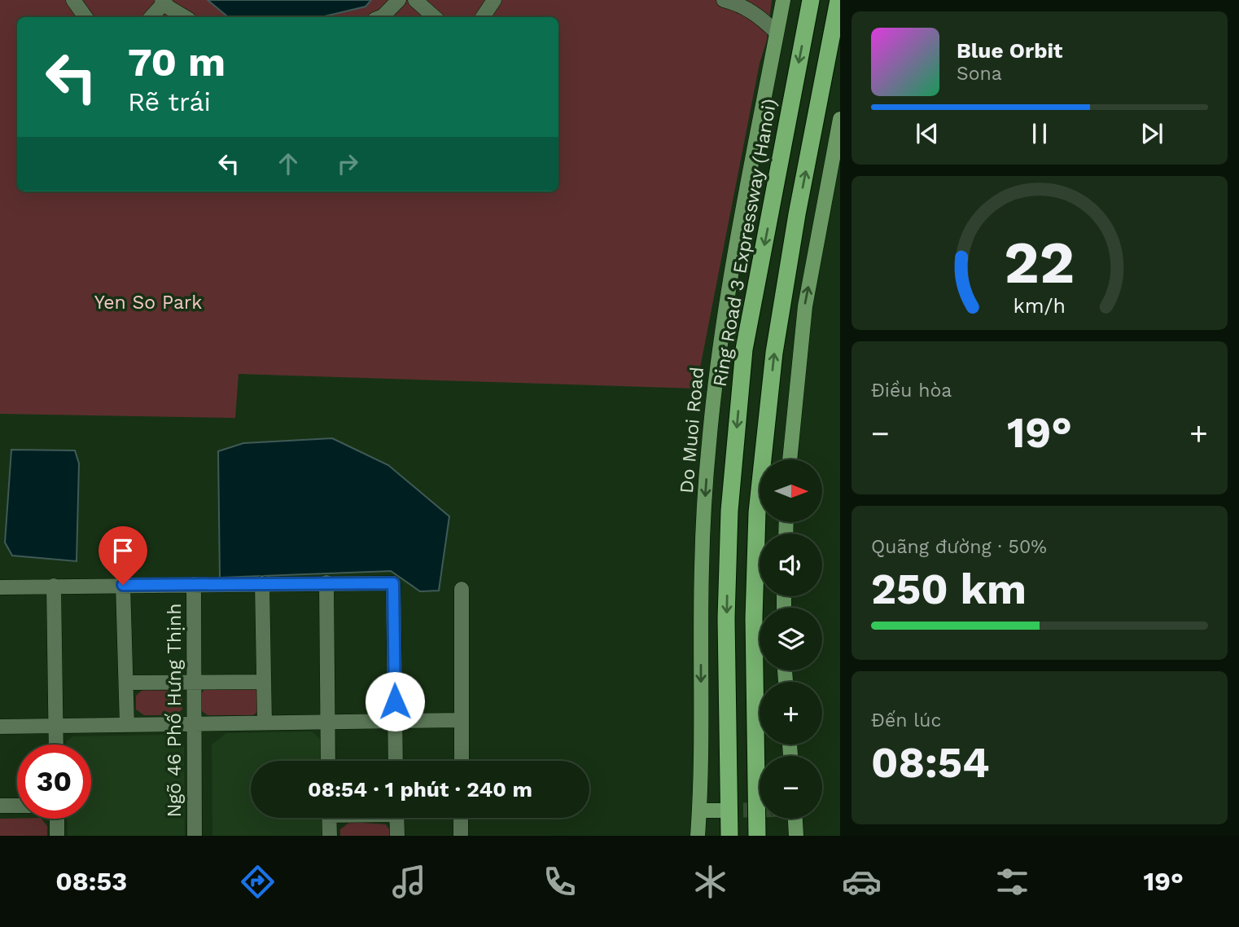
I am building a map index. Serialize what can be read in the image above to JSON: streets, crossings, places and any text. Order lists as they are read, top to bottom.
{
  "streets": {
    "highway": ["Ring Road 3 Expressway (Hanoi)"],
    "main road": ["Do Muoi Road"],
    "street": ["Ngõ 46 Phố Hưng Thịnh"]
  },
  "parks": ["Yen So Park"],
  "north": "right",
  "page": {
    "turn": ["70 m", "Rẽ trái"],
    "song": ["Blue Orbit", "Sona"],
    "tile": [
      "Điều hòa",
      ["Quãng đường · 50%", "250 km"],
      ["Đến lúc", "08:54"]
    ],
    "heat": ["−", "19°", "+"],
    "map_buttons": ["+", "−"],
    "limit": "30",
    "trip": "08:54 · 1 phút · 240 m",
    "tabs": ["08:53", "19°"],
    "gauge": ["22", "km/h"]
  }
}
